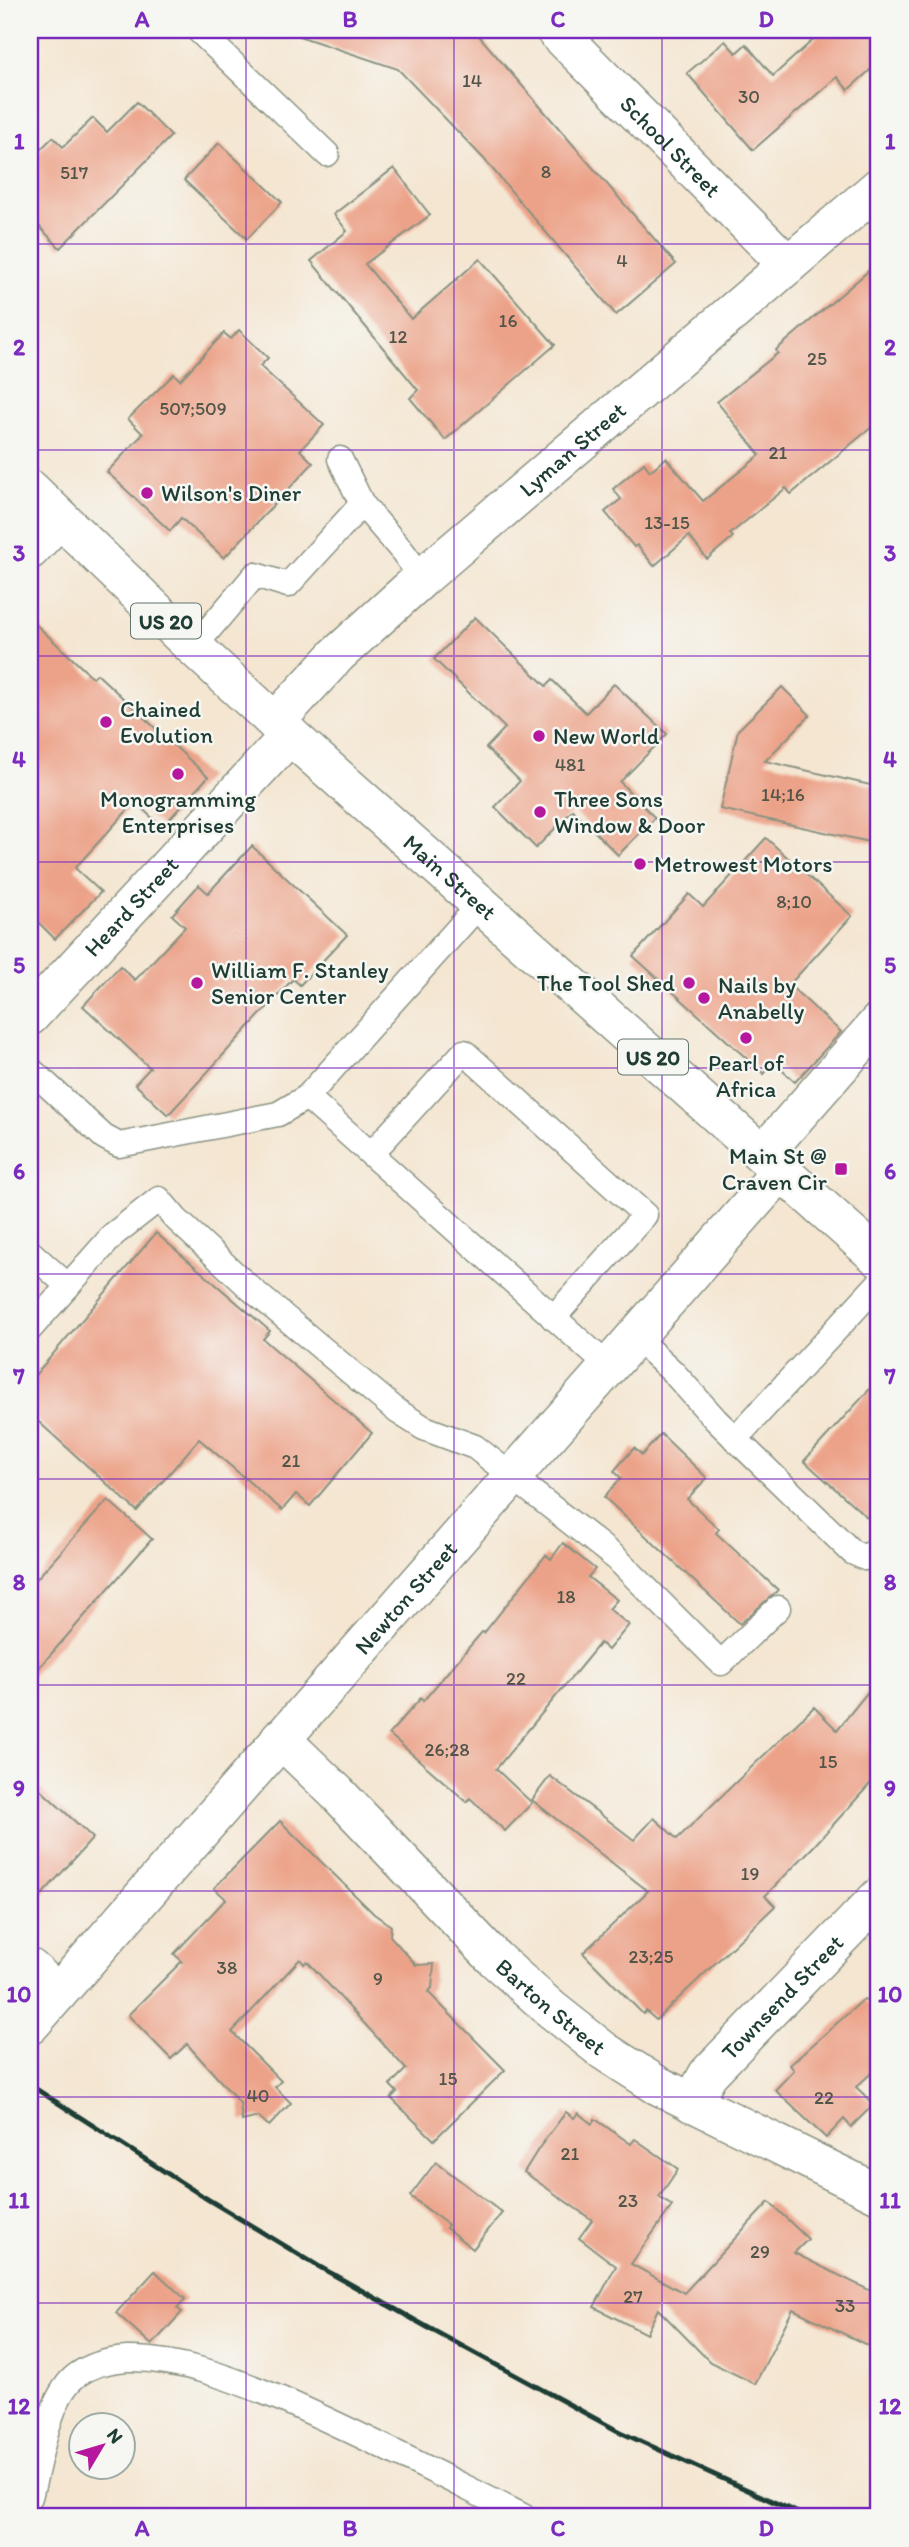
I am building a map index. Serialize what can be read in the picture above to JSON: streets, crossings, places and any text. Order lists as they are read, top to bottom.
{
  "streets": {
    "street": [
      "School Street",
      "Lyman Street",
      "US 20",
      "Main Street",
      "Heard Street",
      "Newton Street",
      "Townsend Street",
      "Barton Street"
    ]
  },
  "crossings": [
    ["School Street", "Lyman Street"],
    ["Lyman Street", "Main Street"],
    ["Lyman Street", "Heard Street"],
    ["Main Street", "Heard Street"],
    ["Main Street", "Newton Street"],
    ["Newton Street", "Barton Street"],
    ["Townsend Street", "Barton Street"]
  ],
  "places": {
    "other": [
      "Wilson's Diner",
      "Chained Evolution",
      "New World",
      "Monogramming Enterprises",
      "Three Sons Window & Door",
      "Metrowest Motors",
      "William F. Stanley Senior Center",
      "The Tool Shed",
      "Nails by Anabelly",
      "Pearl of Africa"
    ],
    "transit": ["Main St @ Craven Cir"]
  },
  "house_numbers": [
    "14",
    "30",
    "8",
    "517",
    "4",
    "16",
    "12",
    "25",
    "507;509",
    "21",
    "13-15",
    "481",
    "14;16",
    "8;10",
    "21",
    "18",
    "22",
    "26;28",
    "15",
    "19",
    "23;25",
    "38",
    "9",
    "15",
    "40",
    "22",
    "21",
    "23",
    "29",
    "27",
    "33"
  ],
  "north": "top right",
  "grid": {
    "columns": [
      "A",
      "B",
      "C",
      "D"
    ],
    "rows": [
      "1",
      "2",
      "3",
      "4",
      "5",
      "6",
      "7",
      "8",
      "9",
      "10",
      "11",
      "12"
    ]
  }
}
